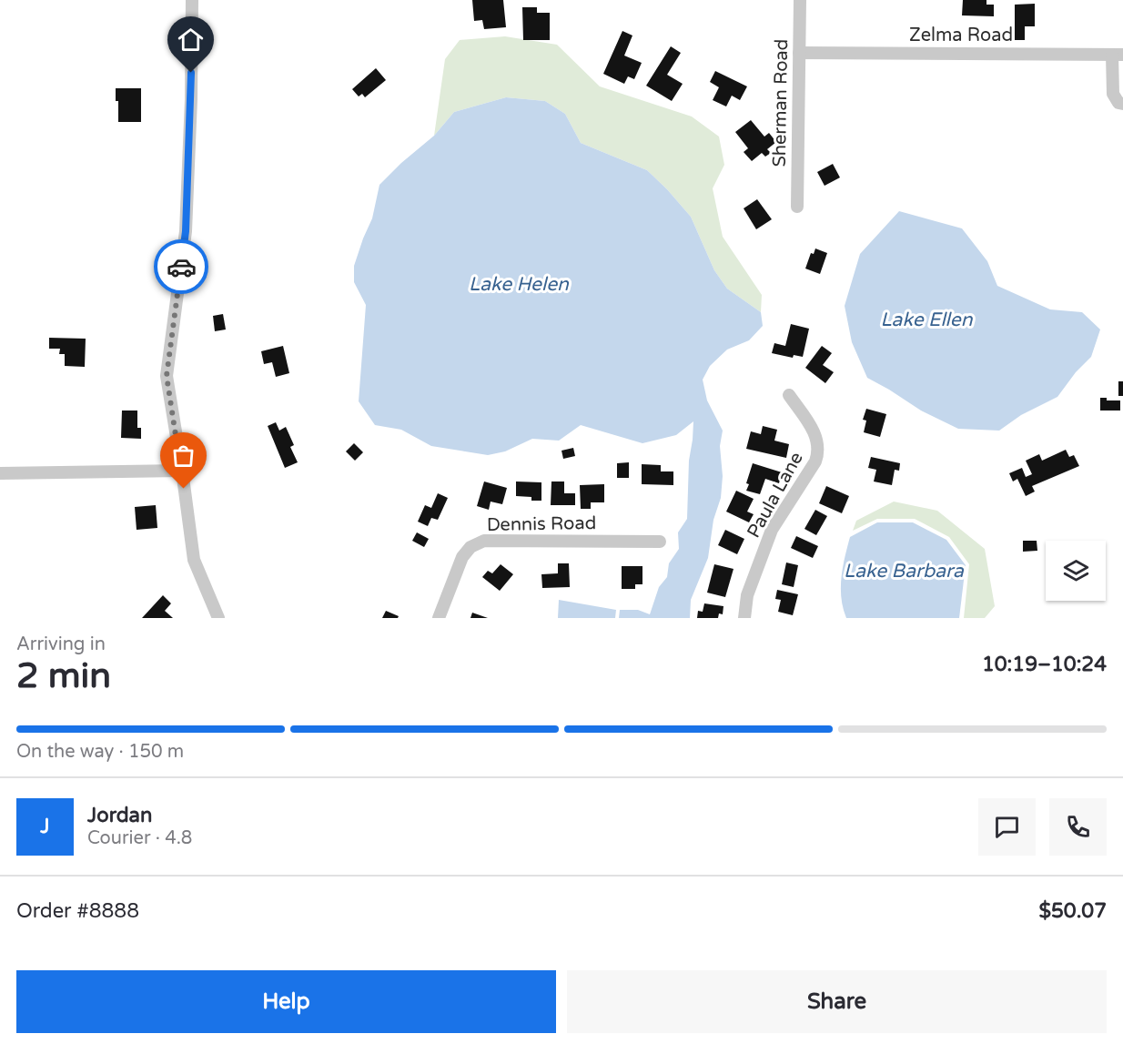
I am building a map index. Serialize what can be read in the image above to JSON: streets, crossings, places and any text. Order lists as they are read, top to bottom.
{
  "streets": {
    "street": [
      "Zelma Road",
      "Sherman Road",
      "Paula Lane",
      "Dennis Road"
    ]
  },
  "crossings": [
    ["Zelma Road", "Sherman Road"]
  ],
  "water": ["Lake Helen", "Lake Ellen", "Lake Barbara"],
  "page": {
    "heading": ["2 min", "Arriving in", "10:19–10:24"],
    "panel": [
      "Jordan",
      "Courier · 4.8",
      "Order #8888",
      "$50.07"
    ],
    "bar": "On the way · 150 m",
    "round": "J",
    "buttons": ["Help", "Share"]
  }
}
